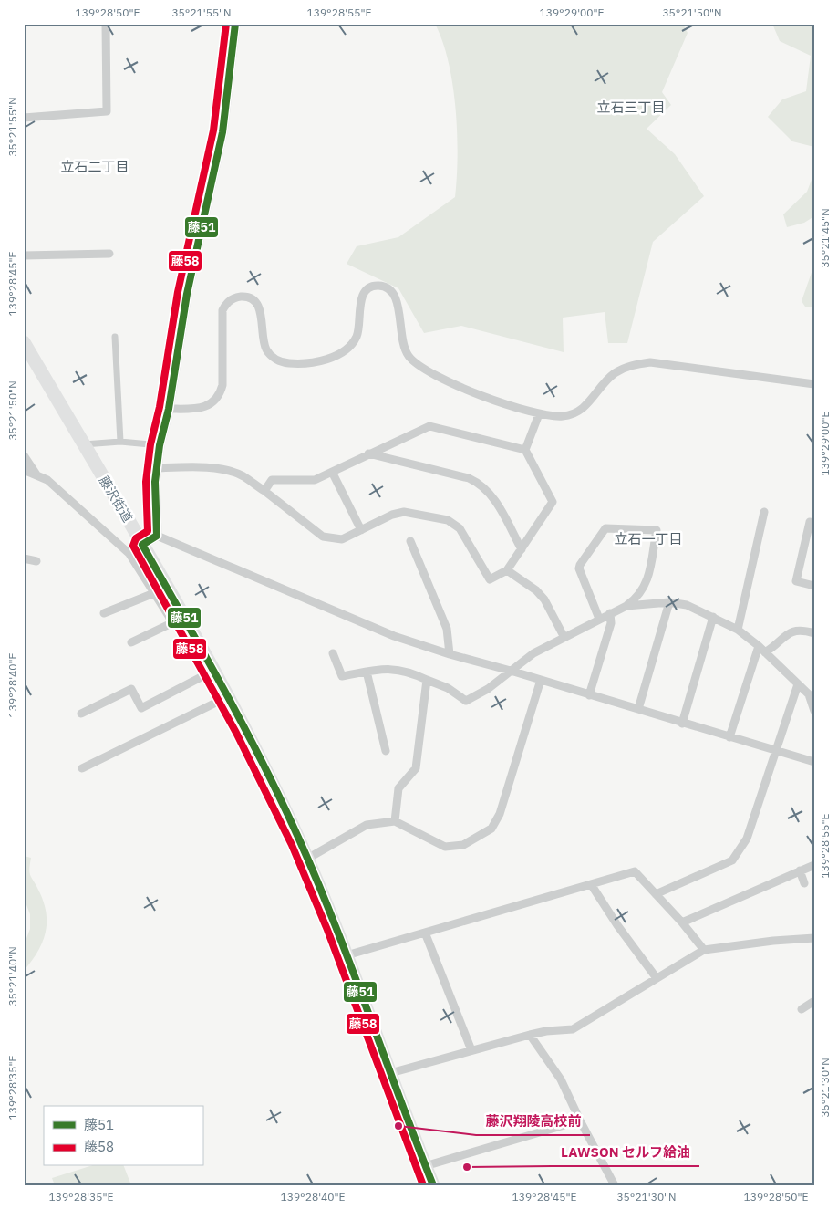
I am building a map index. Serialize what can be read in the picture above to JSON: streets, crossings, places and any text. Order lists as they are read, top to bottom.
{
  "streets": {
    "highway": ["藤沢街道"]
  },
  "districts": ["立石三丁目", "立石二丁目", "立石一丁目"],
  "places": ["藤沢翔陵高校前", "LAWSON セルフ給油"],
  "lines": ["transit line 藤51", "transit line 藤58"],
  "legend": ["藤51", "藤58"],
  "coordinates": [
    "139°28'50\"E",
    "35°21'55\"N",
    "139°28'55\"E",
    "139°29'00\"E",
    "35°21'50\"N",
    "35°21'45\"N",
    "139°28'45\"E",
    "139°28'40\"E",
    "35°21'40\"N",
    "139°28'35\"E",
    "35°21'30\"N"
  ]
}
